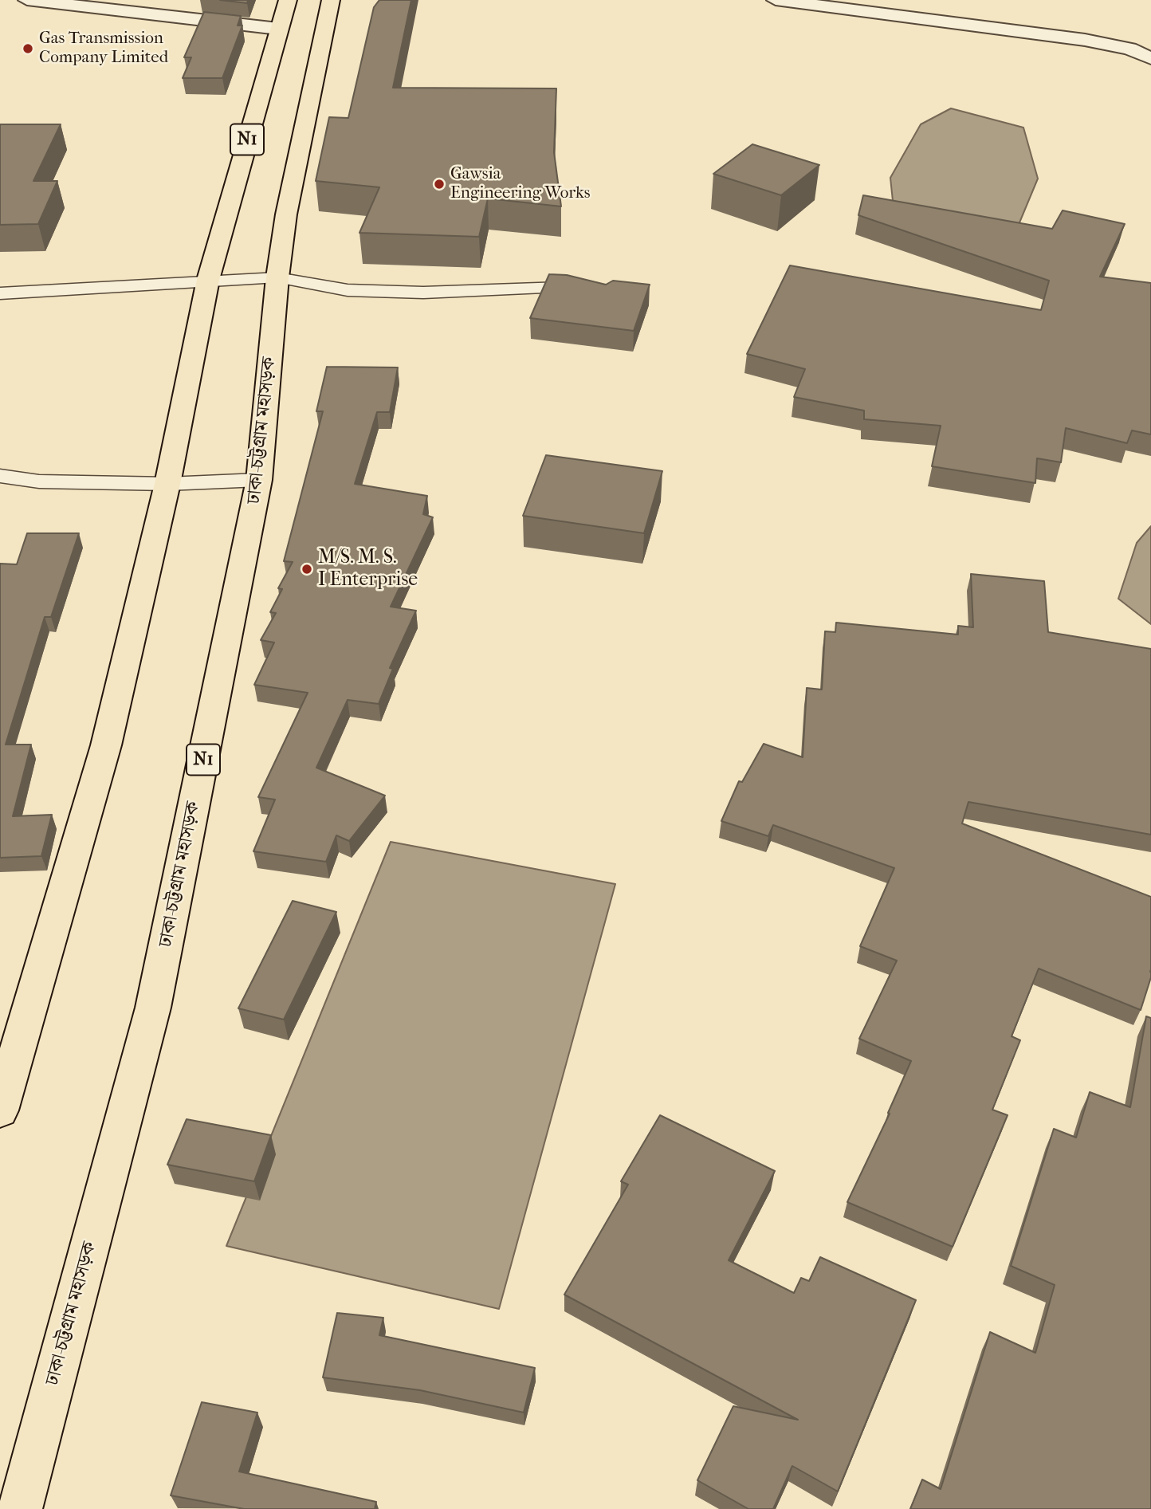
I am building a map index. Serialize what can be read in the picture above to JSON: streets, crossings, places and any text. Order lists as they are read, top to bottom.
{
  "streets": {
    "highway": ["N1", "ঢাকা-চট্টগ্রাম মহাসড়ক"]
  },
  "places": ["Gas Transmission Company Limited", "Gawsia Engineering Works", "M/S. M. S. I Enterprise"]
}
